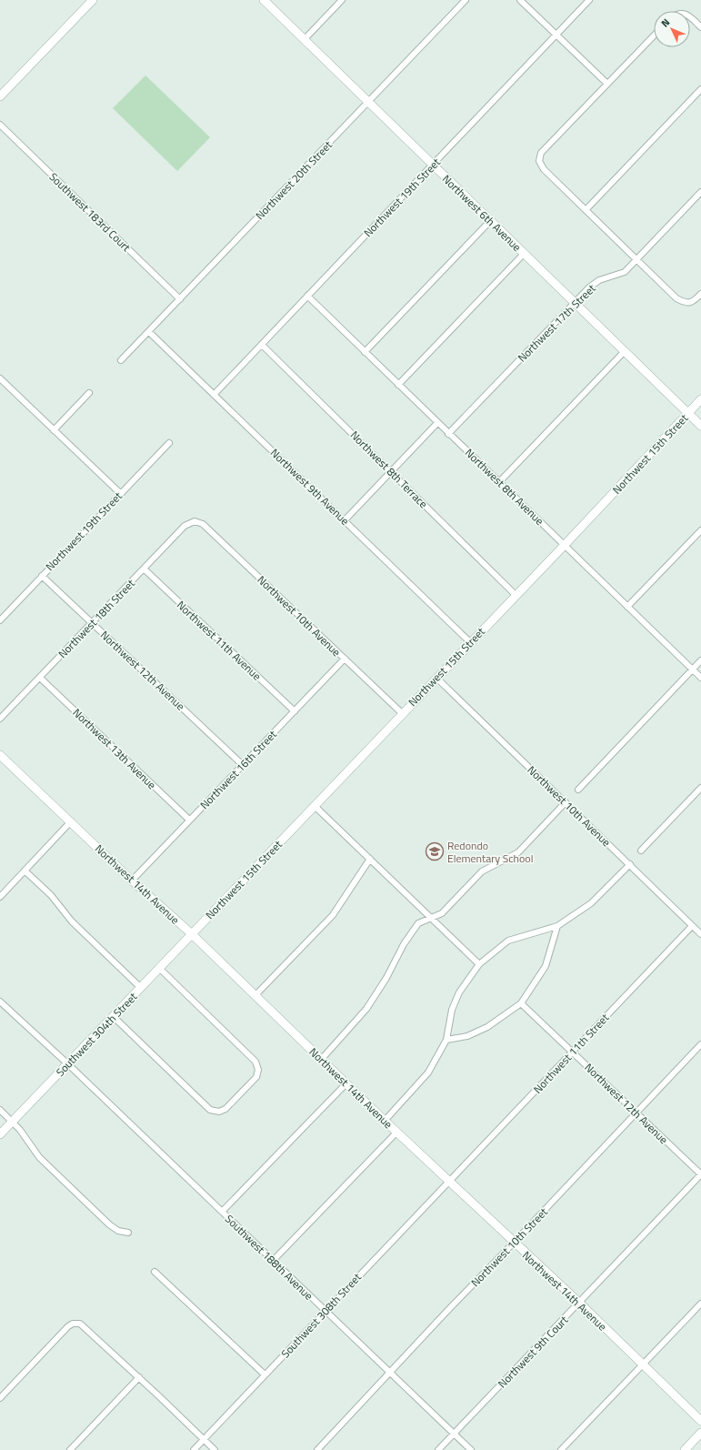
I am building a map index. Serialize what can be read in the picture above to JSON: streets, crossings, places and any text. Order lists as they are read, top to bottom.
{
  "streets": {
    "street": [
      "Northwest 20th Street",
      "Northwest 19th Street",
      "Southwest 183rd Court",
      "Northwest 6th Avenue",
      "Northwest 17th Street",
      "Northwest 15th Street",
      "Northwest 8th Terrace",
      "Northwest 9th Avenue",
      "Northwest 8th Avenue",
      "Northwest 10th Avenue",
      "Northwest 18th Street",
      "Northwest 11th Avenue",
      "Northwest 12th Avenue",
      "Northwest 13th Avenue",
      "Northwest 16th Street",
      "Northwest 14th Avenue",
      "Southwest 304th Street",
      "Northwest 11th Street",
      "Northwest 10th Street",
      "Southwest 188th Avenue",
      "Southwest 308th Street",
      "Northwest 9th Court"
    ]
  },
  "crossings": [
    ["Northwest 20th Street", "Southwest 183rd Court"],
    ["Northwest 20th Street", "Northwest 6th Avenue"],
    ["Northwest 20th Street", "Northwest 9th Avenue"],
    ["Northwest 19th Street", "Northwest 6th Avenue"],
    ["Northwest 19th Street", "Northwest 8th Terrace"],
    ["Northwest 19th Street", "Northwest 9th Avenue"],
    ["Northwest 19th Street", "Northwest 8th Avenue"],
    ["Northwest 19th Street", "Northwest 12th Avenue"],
    ["Northwest 6th Avenue", "Northwest 17th Street"],
    ["Northwest 6th Avenue", "Northwest 15th Street"],
    ["Northwest 17th Street", "Northwest 8th Avenue"],
    ["Northwest 15th Street", "Northwest 8th Terrace"],
    ["Northwest 15th Street", "Northwest 9th Avenue"],
    ["Northwest 15th Street", "Northwest 8th Avenue"],
    ["Northwest 15th Street", "Northwest 10th Avenue"],
    ["Northwest 15th Street", "Northwest 14th Avenue"],
    ["Northwest 15th Street", "Southwest 304th Street"],
    ["Northwest 10th Avenue", "Northwest 18th Street"],
    ["Northwest 10th Avenue", "Northwest 16th Street"],
    ["Northwest 10th Avenue", "Northwest 11th Street"],
    ["Northwest 18th Street", "Northwest 11th Avenue"],
    ["Northwest 18th Street", "Northwest 12th Avenue"],
    ["Northwest 18th Street", "Northwest 13th Avenue"],
    ["Northwest 11th Avenue", "Northwest 16th Street"],
    ["Northwest 12th Avenue", "Northwest 16th Street"],
    ["Northwest 12th Avenue", "Northwest 11th Street"],
    ["Northwest 12th Avenue", "Northwest 10th Street"],
    ["Northwest 12th Avenue", "Northwest 9th Court"],
    ["Northwest 13th Avenue", "Northwest 16th Street"],
    ["Northwest 16th Street", "Northwest 14th Avenue"],
    ["Northwest 14th Avenue", "Southwest 304th Street"],
    ["Northwest 14th Avenue", "Northwest 11th Street"],
    ["Northwest 14th Avenue", "Northwest 10th Street"],
    ["Northwest 14th Avenue", "Southwest 308th Street"],
    ["Northwest 14th Avenue", "Northwest 9th Court"],
    ["Southwest 304th Street", "Southwest 188th Avenue"],
    ["Northwest 11th Street", "Southwest 308th Street"],
    ["Northwest 10th Street", "Southwest 188th Avenue"],
    ["Southwest 188th Avenue", "Southwest 308th Street"],
    ["Southwest 188th Avenue", "Northwest 9th Court"]
  ],
  "places": {
    "school or university": ["Redondo Elementary School"]
  },
  "north": "top left"
}
